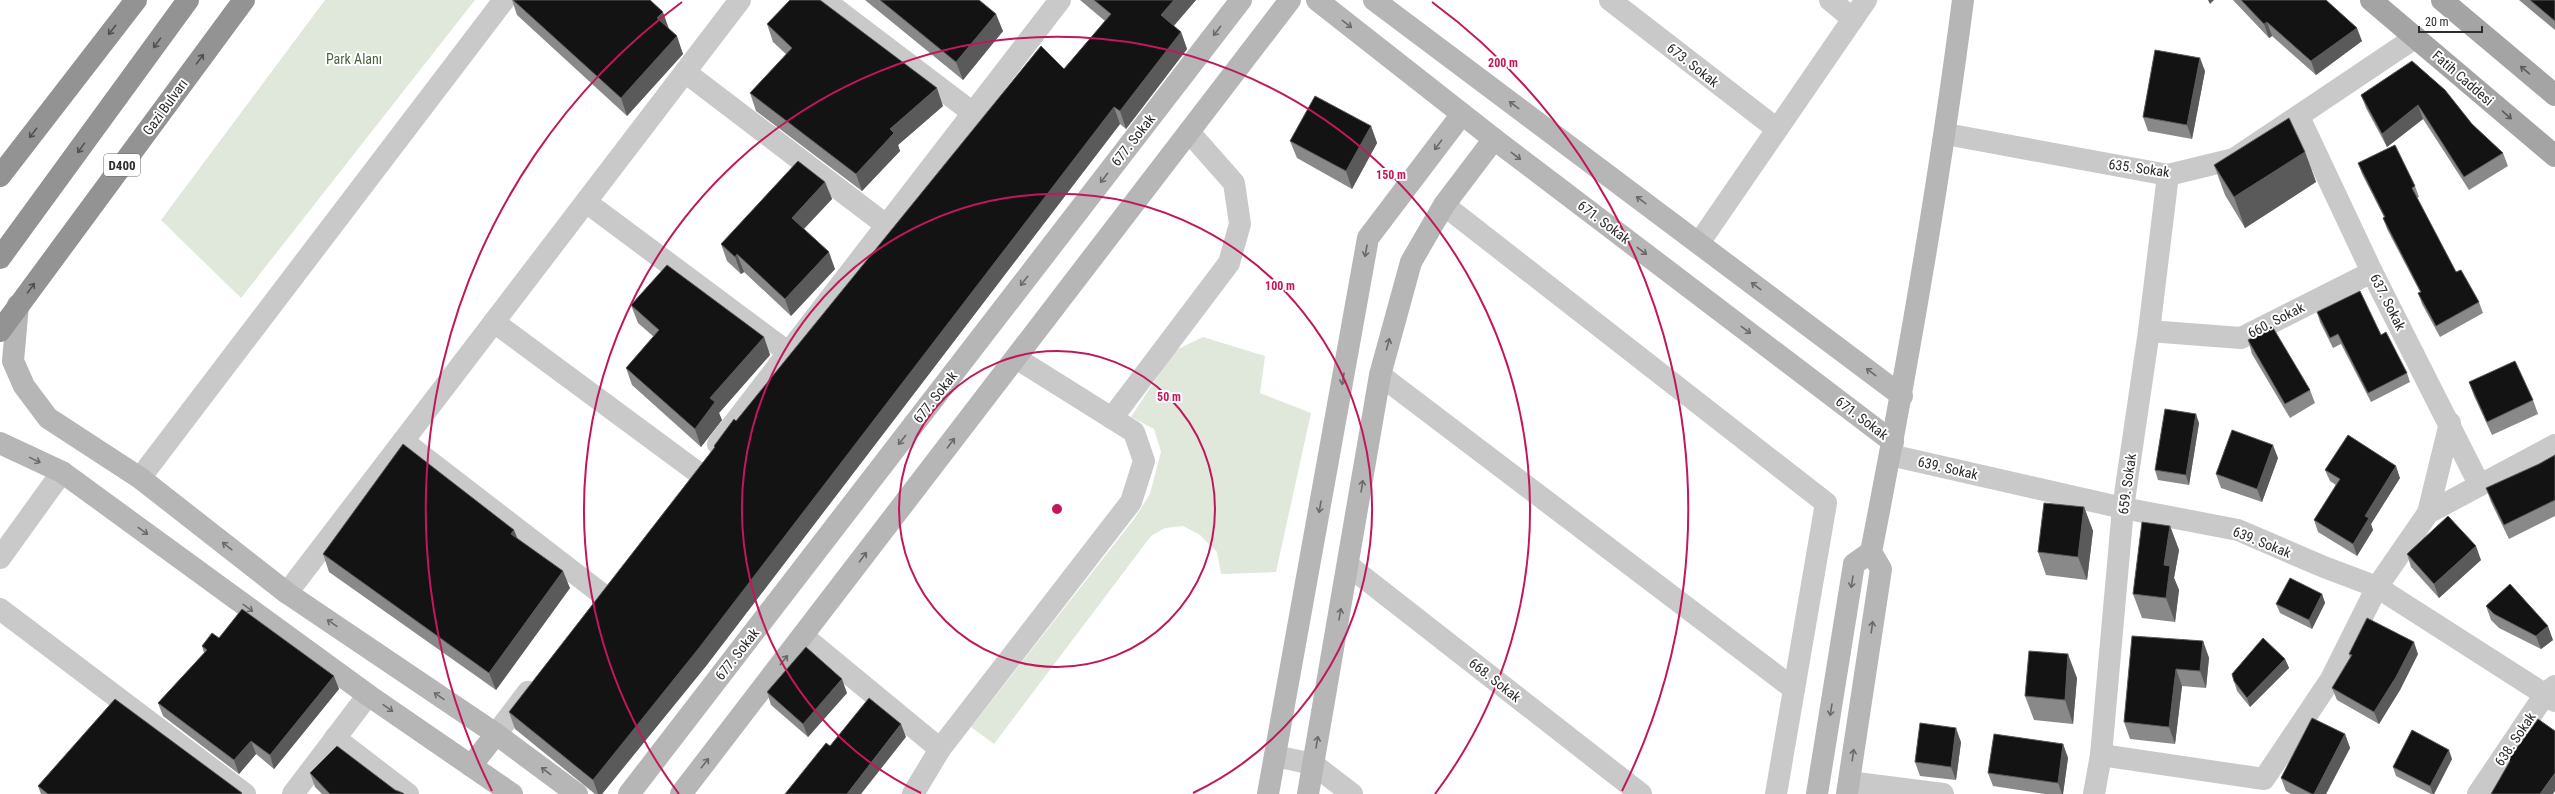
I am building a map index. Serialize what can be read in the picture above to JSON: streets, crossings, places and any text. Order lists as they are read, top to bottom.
{
  "streets": {
    "highway": ["Gazi Bulvarı", "D400"],
    "main road": ["Fatih Caddesi"],
    "street": [
      "673. Sokak",
      "677. Sokak",
      "635. Sokak",
      "671. Sokak",
      "637. Sokak",
      "660. Sokak",
      "639. Sokak",
      "659. Sokak",
      "668. Sokak",
      "638. Sokak"
    ]
  },
  "crossings": [
    ["Fatih Caddesi", "635. Sokak"],
    ["635. Sokak", "637. Sokak"],
    ["635. Sokak", "659. Sokak"],
    ["671. Sokak", "639. Sokak"],
    ["637. Sokak", "660. Sokak"],
    ["660. Sokak", "659. Sokak"],
    ["639. Sokak", "659. Sokak"],
    ["639. Sokak", "638. Sokak"]
  ],
  "parks": ["Park Alanı"],
  "scale_bar": "20 m",
  "rings": [
    "200 m",
    "150 m",
    "100 m",
    "50 m"
  ]
}
